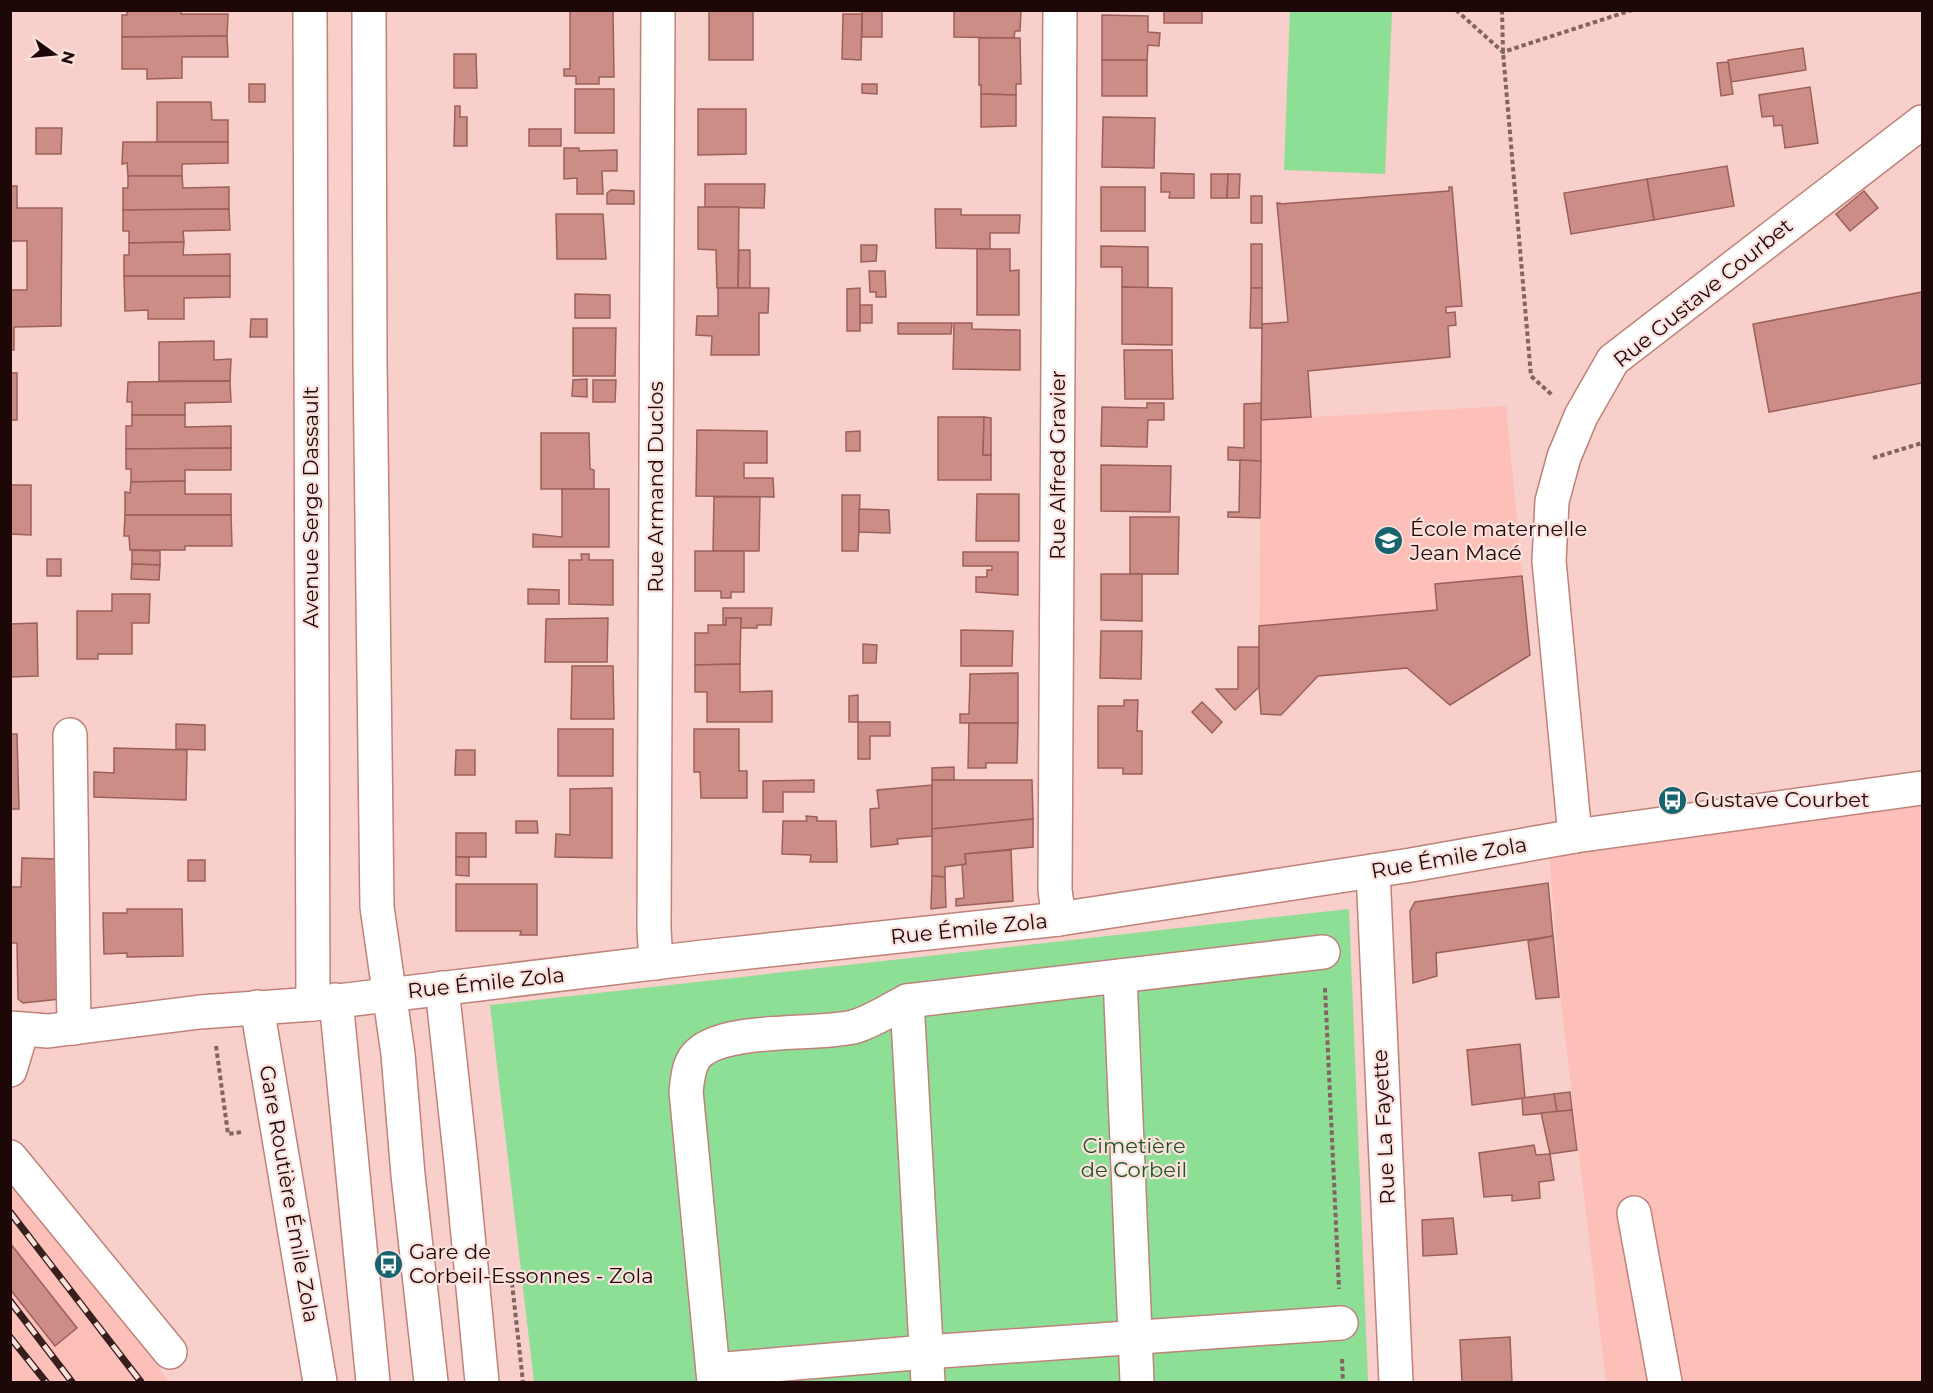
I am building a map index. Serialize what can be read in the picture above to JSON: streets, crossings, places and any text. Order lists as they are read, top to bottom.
{
  "streets": {
    "street": [
      "Rue Gustave Courbet",
      "Rue Alfred Gravier",
      "Rue Armand Duclos",
      "Avenue Serge Dassault",
      "Rue Émile Zola",
      "Rue La Fayette",
      "Gare Routière Émile Zola"
    ]
  },
  "crossings": [
    ["Rue Gustave Courbet", "Rue Émile Zola"],
    ["Rue Alfred Gravier", "Rue Émile Zola"],
    ["Rue Armand Duclos", "Rue Émile Zola"],
    ["Avenue Serge Dassault", "Rue Émile Zola"],
    ["Rue Émile Zola", "Rue La Fayette"],
    ["Rue Émile Zola", "Gare Routière Émile Zola"]
  ],
  "parks": ["Cimetière de Corbeil"],
  "places": {
    "school or university": ["École maternelle Jean Macé"],
    "bus stop": ["Gustave Courbet", "Gare de Corbeil-Essonnes - Zola"]
  },
  "north": "right"
}
